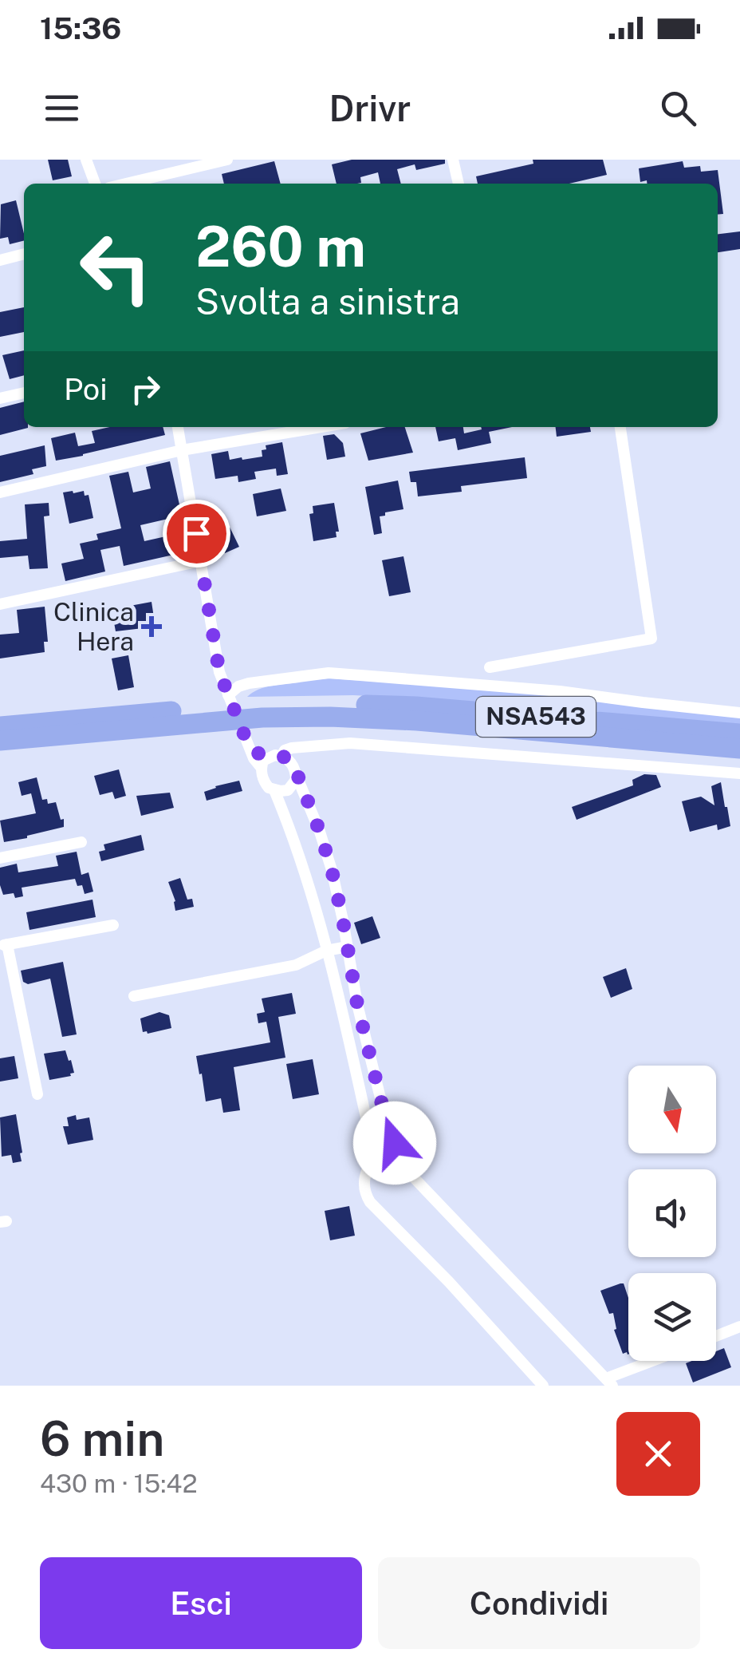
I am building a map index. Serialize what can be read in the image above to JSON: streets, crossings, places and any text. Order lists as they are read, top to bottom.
{
  "streets": {
    "highway": ["NSA543"]
  },
  "places": {
    "health": ["Clinica Hera"]
  },
  "north": "bottom",
  "page": {
    "status": "15:36",
    "header": "Drivr",
    "turn": ["260 m", "Svolta a sinistra"],
    "then": "Poi",
    "heading": ["6 min", "430 m · 15:42"],
    "buttons": ["Esci", "Condividi"]
  }
}
